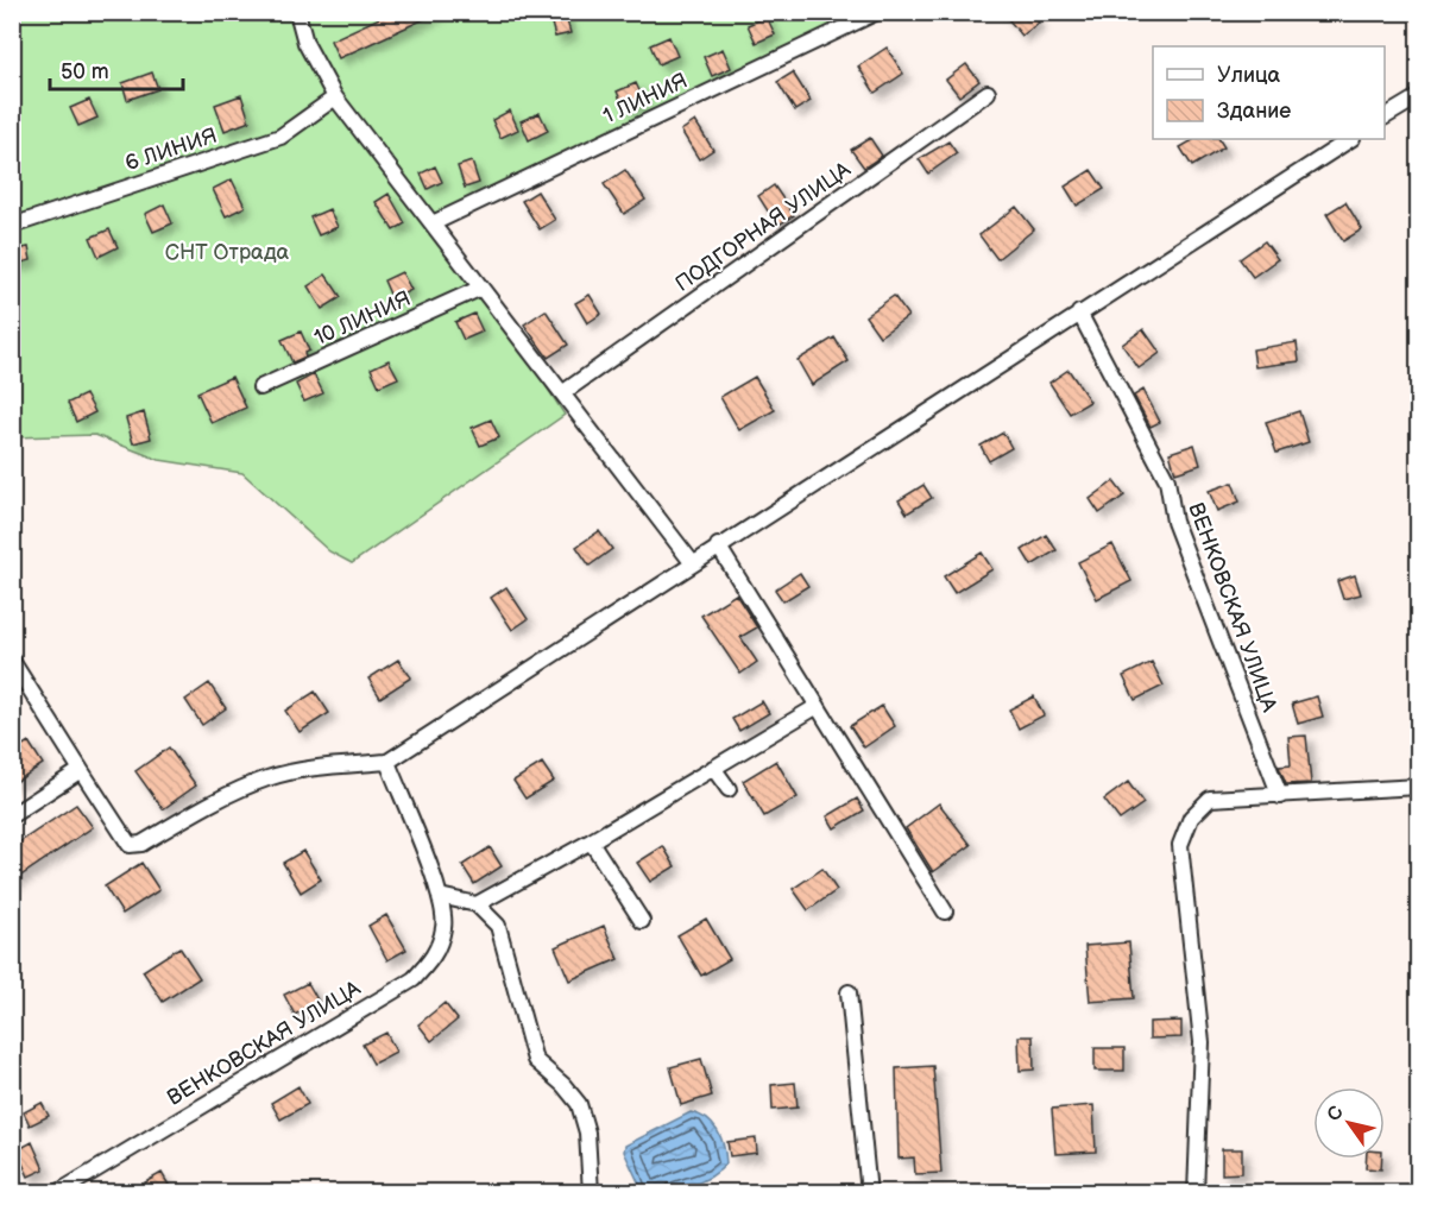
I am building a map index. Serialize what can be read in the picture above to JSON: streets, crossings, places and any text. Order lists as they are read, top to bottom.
{
  "streets": {
    "street": [
      "1 ЛИНИЯ",
      "6 ЛИНИЯ",
      "ПОДГОРНАЯ УЛИЦА",
      "10 ЛИНИЯ",
      "ВЕНКОВСКАЯ УЛИЦА"
    ]
  },
  "parks": ["СНТ Отрада"],
  "legend": ["Улица", "Здание"],
  "scale_bar": "50 m",
  "north": "top left"
}
